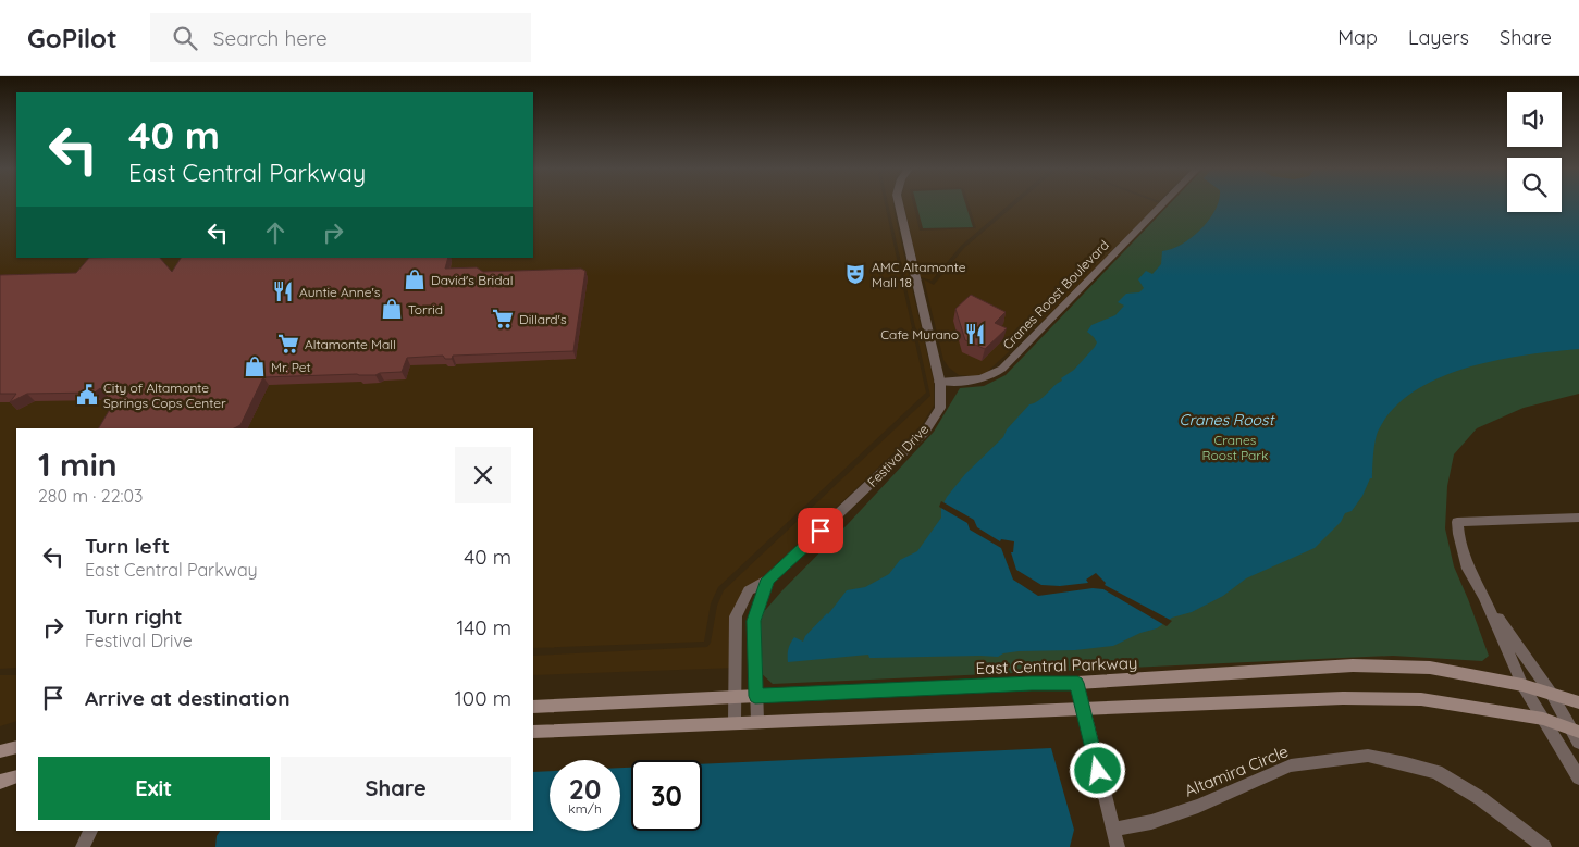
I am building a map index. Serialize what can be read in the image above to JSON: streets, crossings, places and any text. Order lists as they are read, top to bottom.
{
  "streets": {
    "main road": ["East Central Parkway"],
    "street": ["Cranes Roost Boulevard", "Festival Drive", "Altamira Circle"]
  },
  "crossings": [
    ["Cranes Roost Boulevard", "Festival Drive"],
    ["Festival Drive", "East Central Parkway"]
  ],
  "water": ["Cranes Roost"],
  "parks": ["Cranes Roost Park"],
  "places": {
    "theatre": ["AMC Altamonte Mall 18"],
    "shop": ["David's Bridal", "Torrid", "Mr. Pet"],
    "restaurant": ["Auntie Anne's", "Cafe Murano"],
    "supermarket": ["Dillard's", "Altamonte Mall"],
    "public building": ["City of Altamonte Springs Cops Center"]
  },
  "page": {
    "header": "GoPilot",
    "search": "Search here",
    "nav": ["Map", "Layers", "Share"],
    "turn": ["40 m", "East Central Parkway"],
    "heading": ["1 min", "280 m · 22:03"],
    "list": [
      {
        "name": "Turn left",
        "note": "East Central Parkway",
        "value": "40 m"
      },
      {
        "name": "Turn right",
        "note": "Festival Drive",
        "value": "140 m"
      },
      {
        "name": "Arrive at destination",
        "value": "100 m"
      }
    ],
    "buttons": ["Exit", "Share"],
    "speed": "20 km/h",
    "limit": "30"
  }
}
